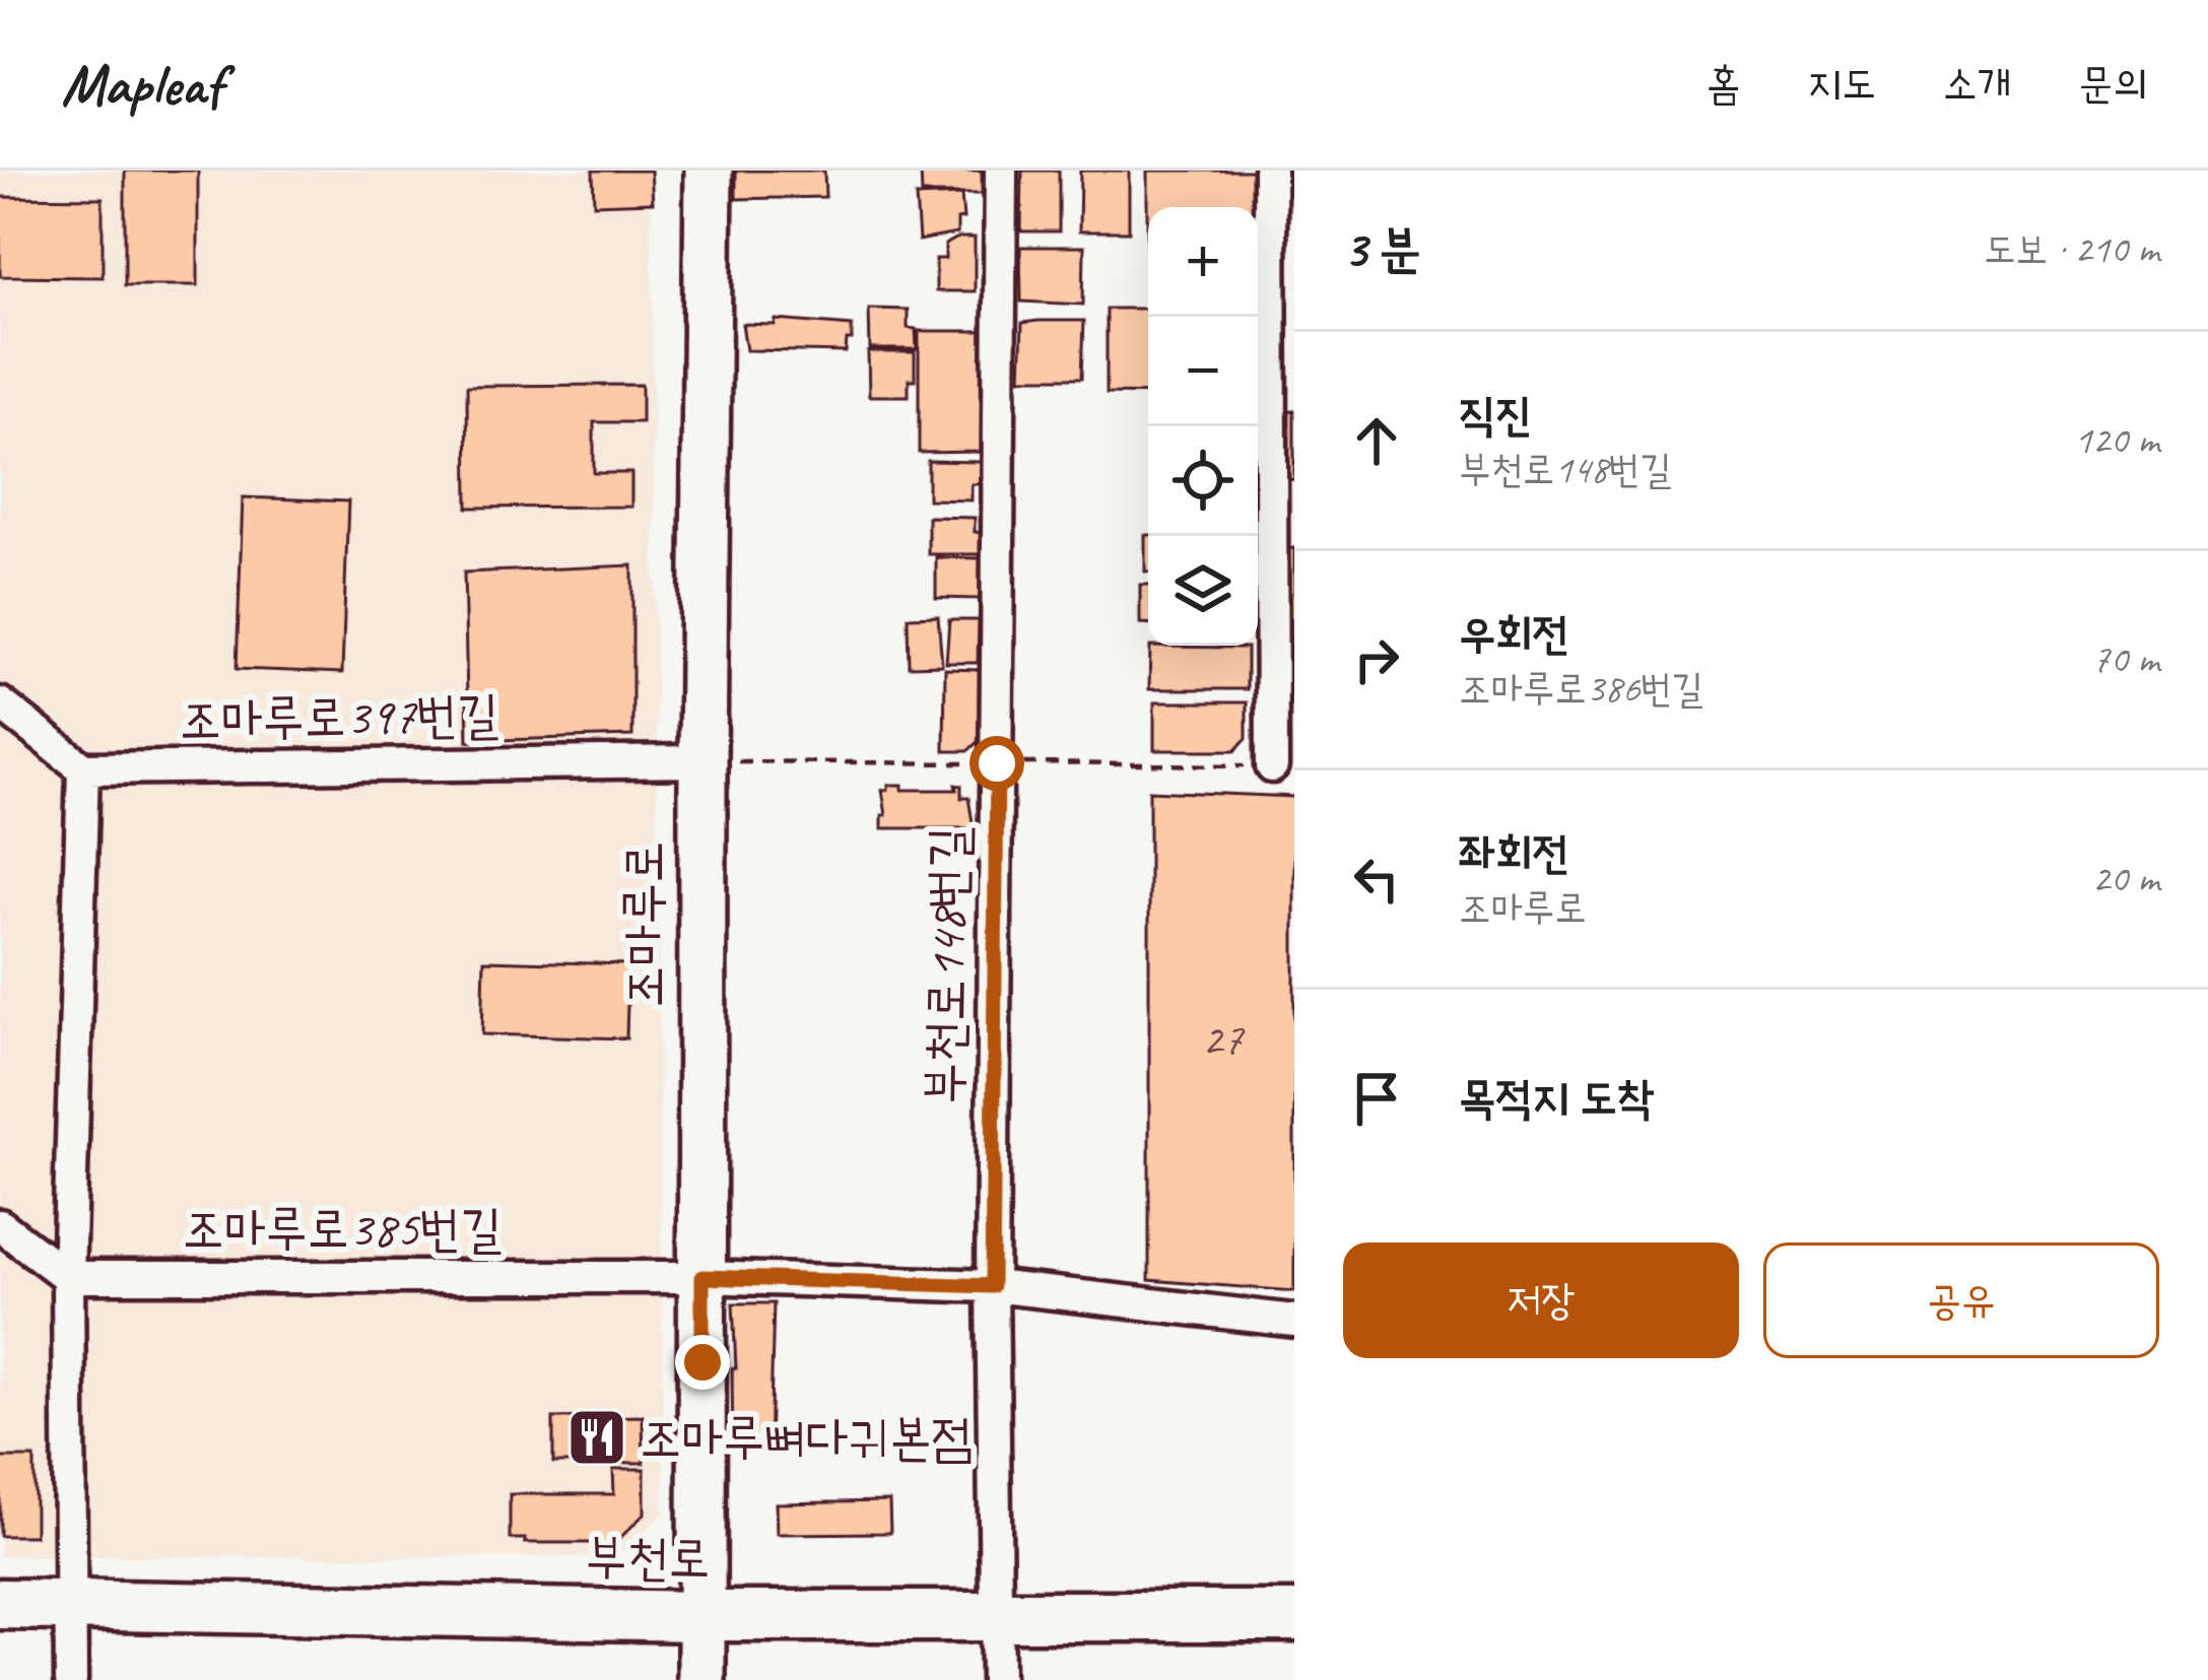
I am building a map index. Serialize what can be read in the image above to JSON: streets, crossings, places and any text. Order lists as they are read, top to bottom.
{
  "streets": {
    "main road": ["부천로"],
    "street": [
      "조마루로397번길",
      "조마루로",
      "부천로148번길",
      "조마루로385번길"
    ]
  },
  "crossings": [
    ["조마루로397번길", "조마루로"],
    ["조마루로", "조마루로385번길"],
    ["조마루로", "부천로"],
    ["부천로148번길", "조마루로385번길"],
    ["부천로148번길", "부천로"]
  ],
  "places": {
    "restaurant": ["조마루뼈다귀본점"]
  },
  "house_numbers": ["27"],
  "page": {
    "header": "Mapleaf",
    "nav": [
      "홈",
      "지도",
      "소개",
      "문의"
    ],
    "heading": ["3 분", "도보 · 210 m"],
    "map_buttons": ["+", "−"],
    "list": [
      ["직진", "부천로148번길", "120 m"],
      ["우회전", "조마루로386번길", "70 m"],
      ["좌회전", "조마루로", "20 m"],
      "목적지 도착"
    ],
    "buttons": ["저장", "공유"]
  }
}
